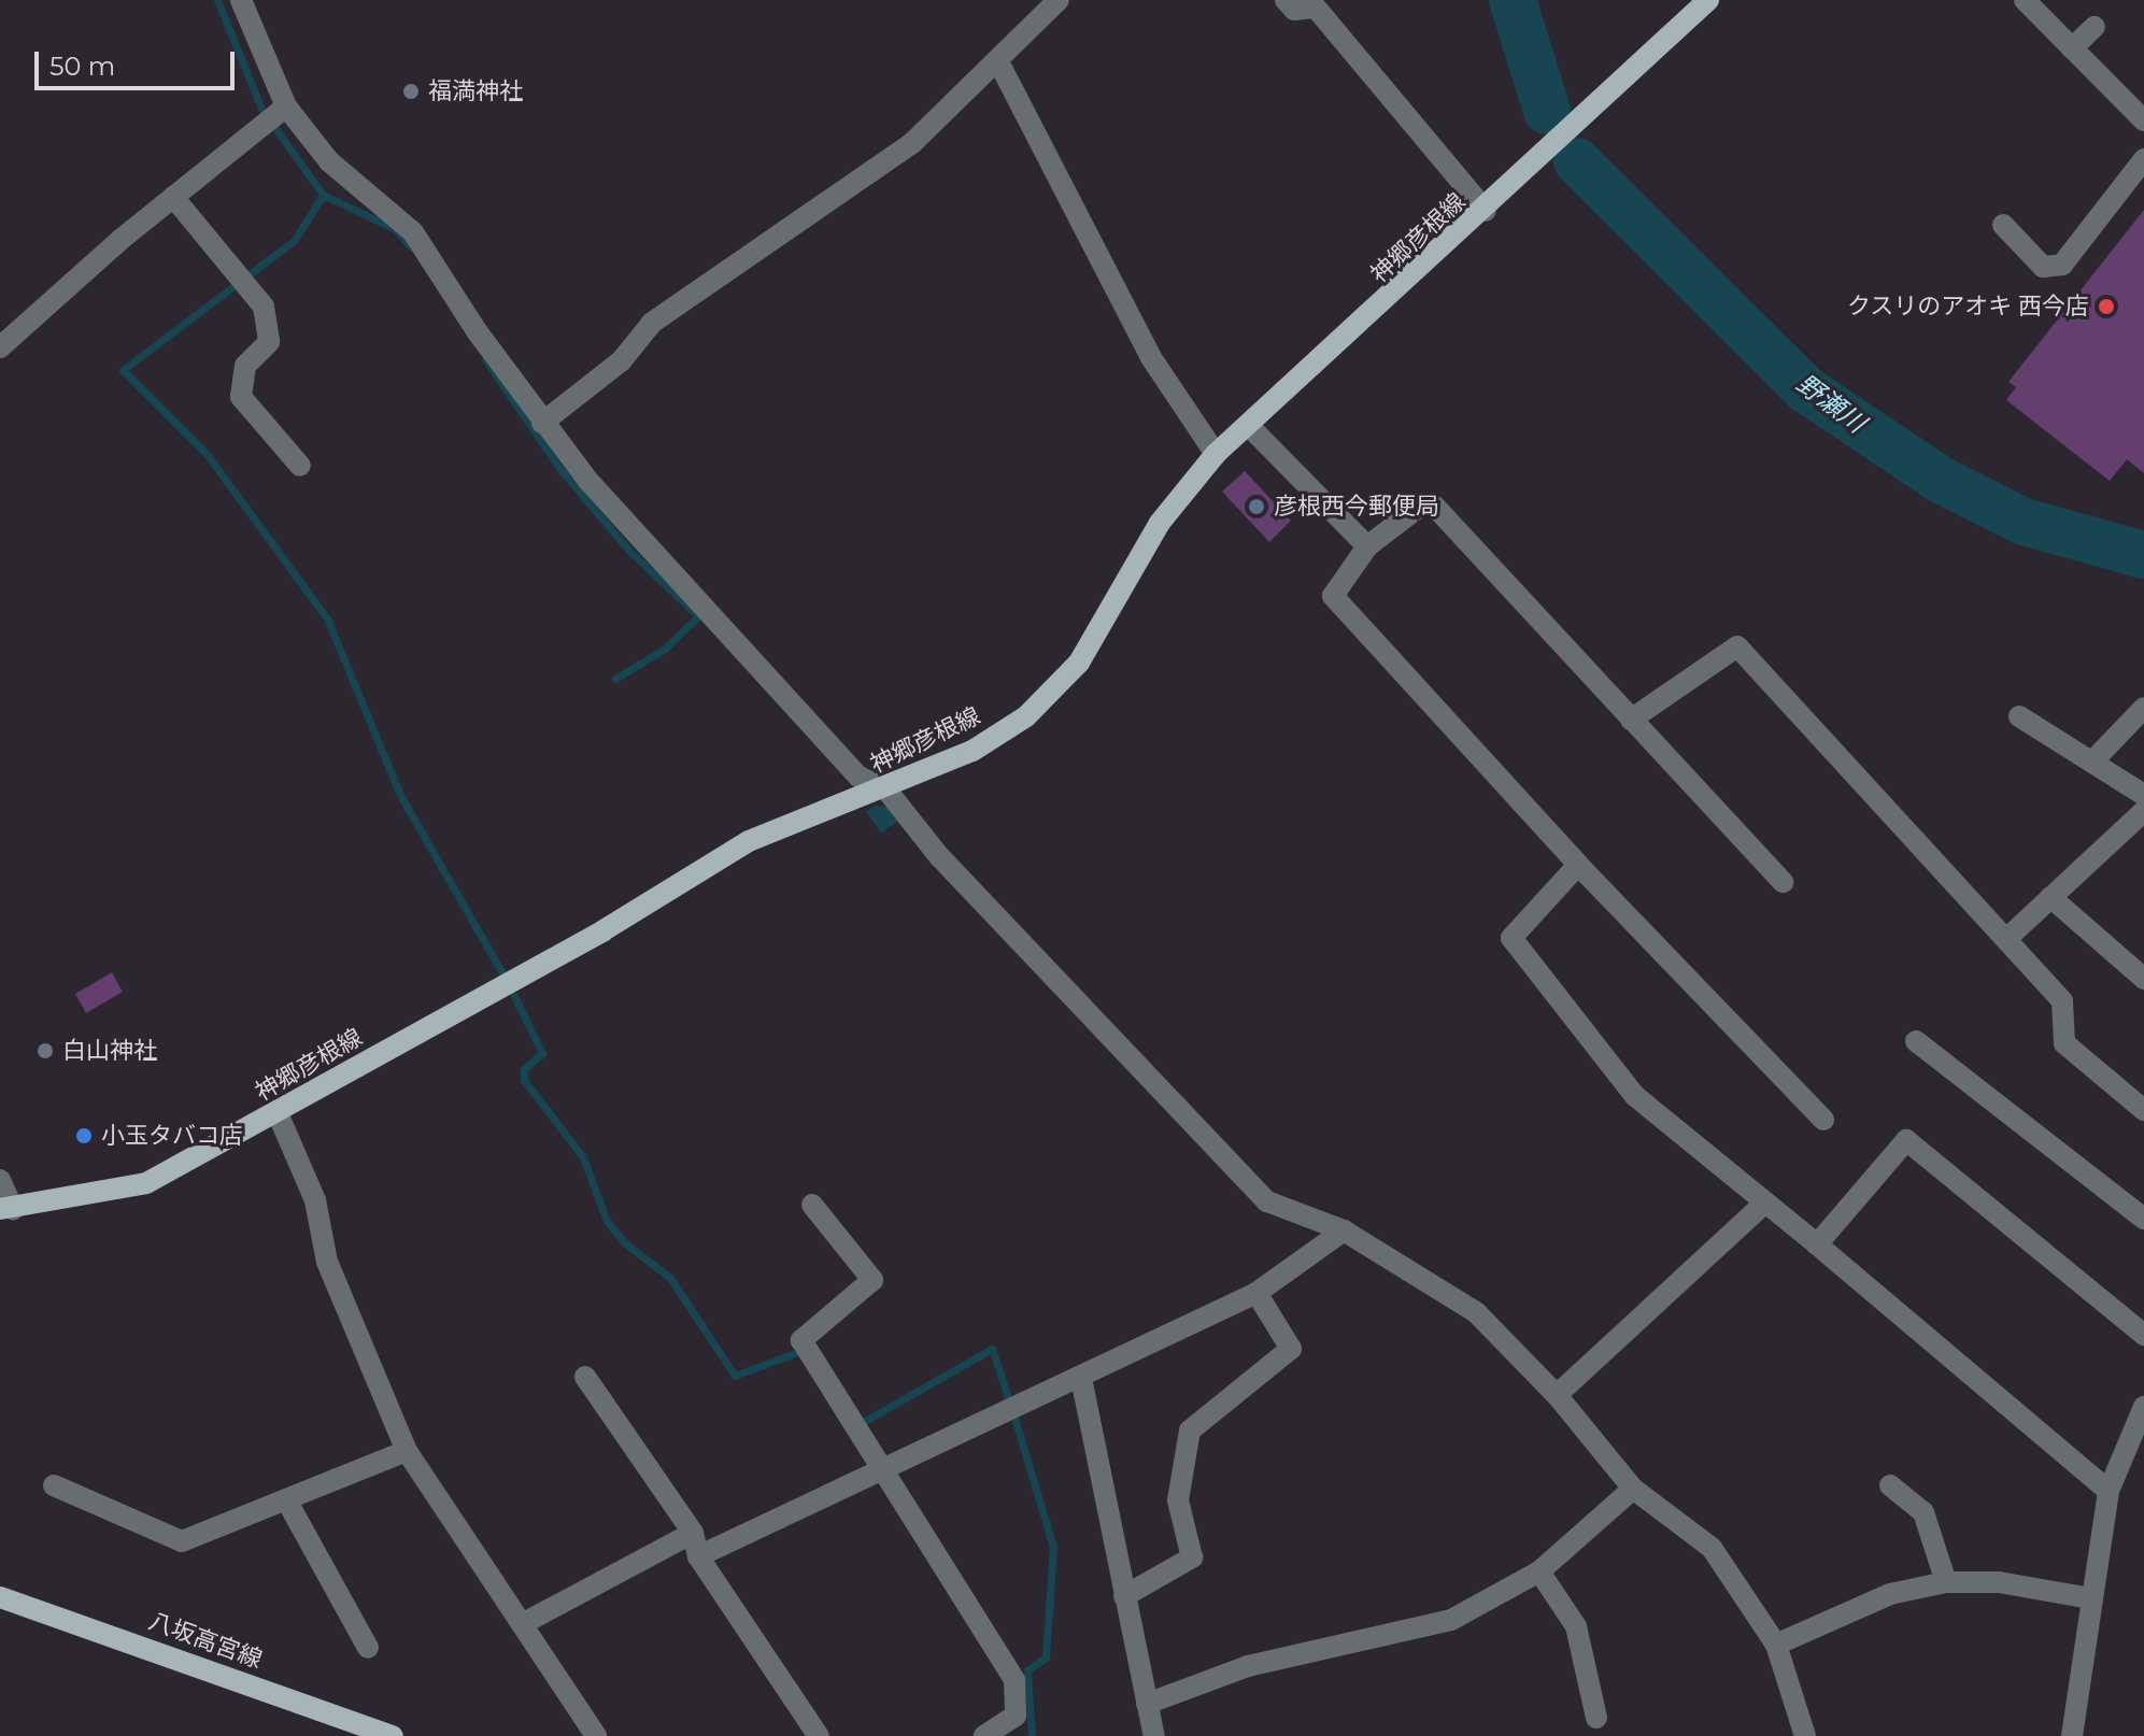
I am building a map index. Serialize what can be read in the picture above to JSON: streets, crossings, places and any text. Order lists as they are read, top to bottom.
{
  "streets": {
    "main road": ["神郷彦根線", "八坂高宮線"]
  },
  "water": ["野瀬川"],
  "places": [
    "福満神社",
    "クスリのアオキ 西今店",
    "彦根西今郵便局",
    "白山神社",
    "小玉タバコ店"
  ],
  "scale_bar": "50 m"
}
